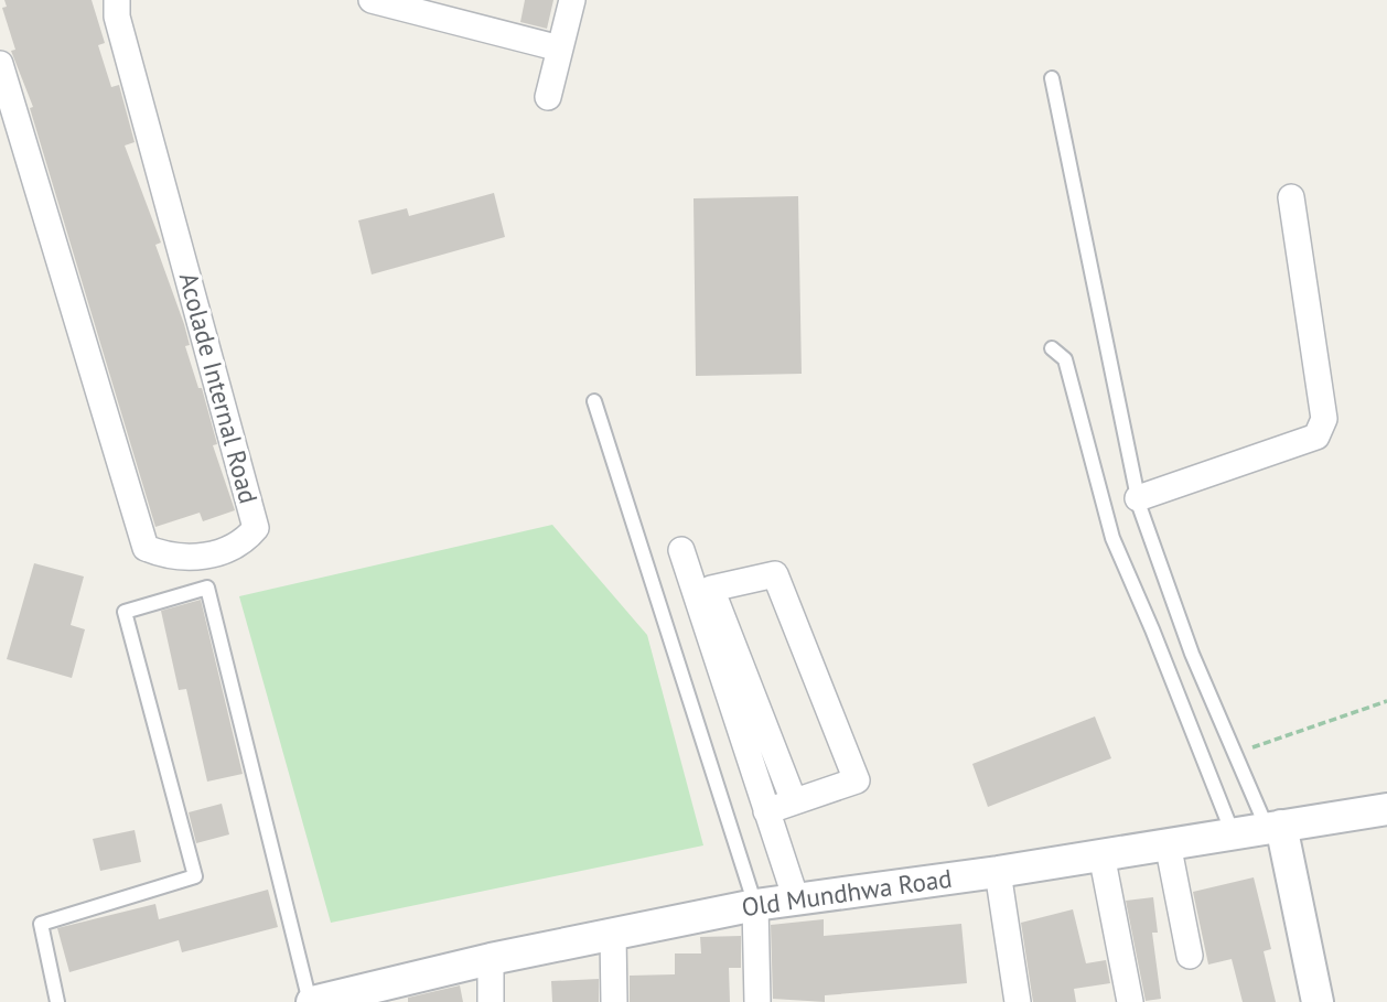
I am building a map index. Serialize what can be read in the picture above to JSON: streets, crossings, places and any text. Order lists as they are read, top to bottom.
{
  "streets": {
    "street": ["Acolade Internal Road", "Old Mundhwa Road"]
  }
}
